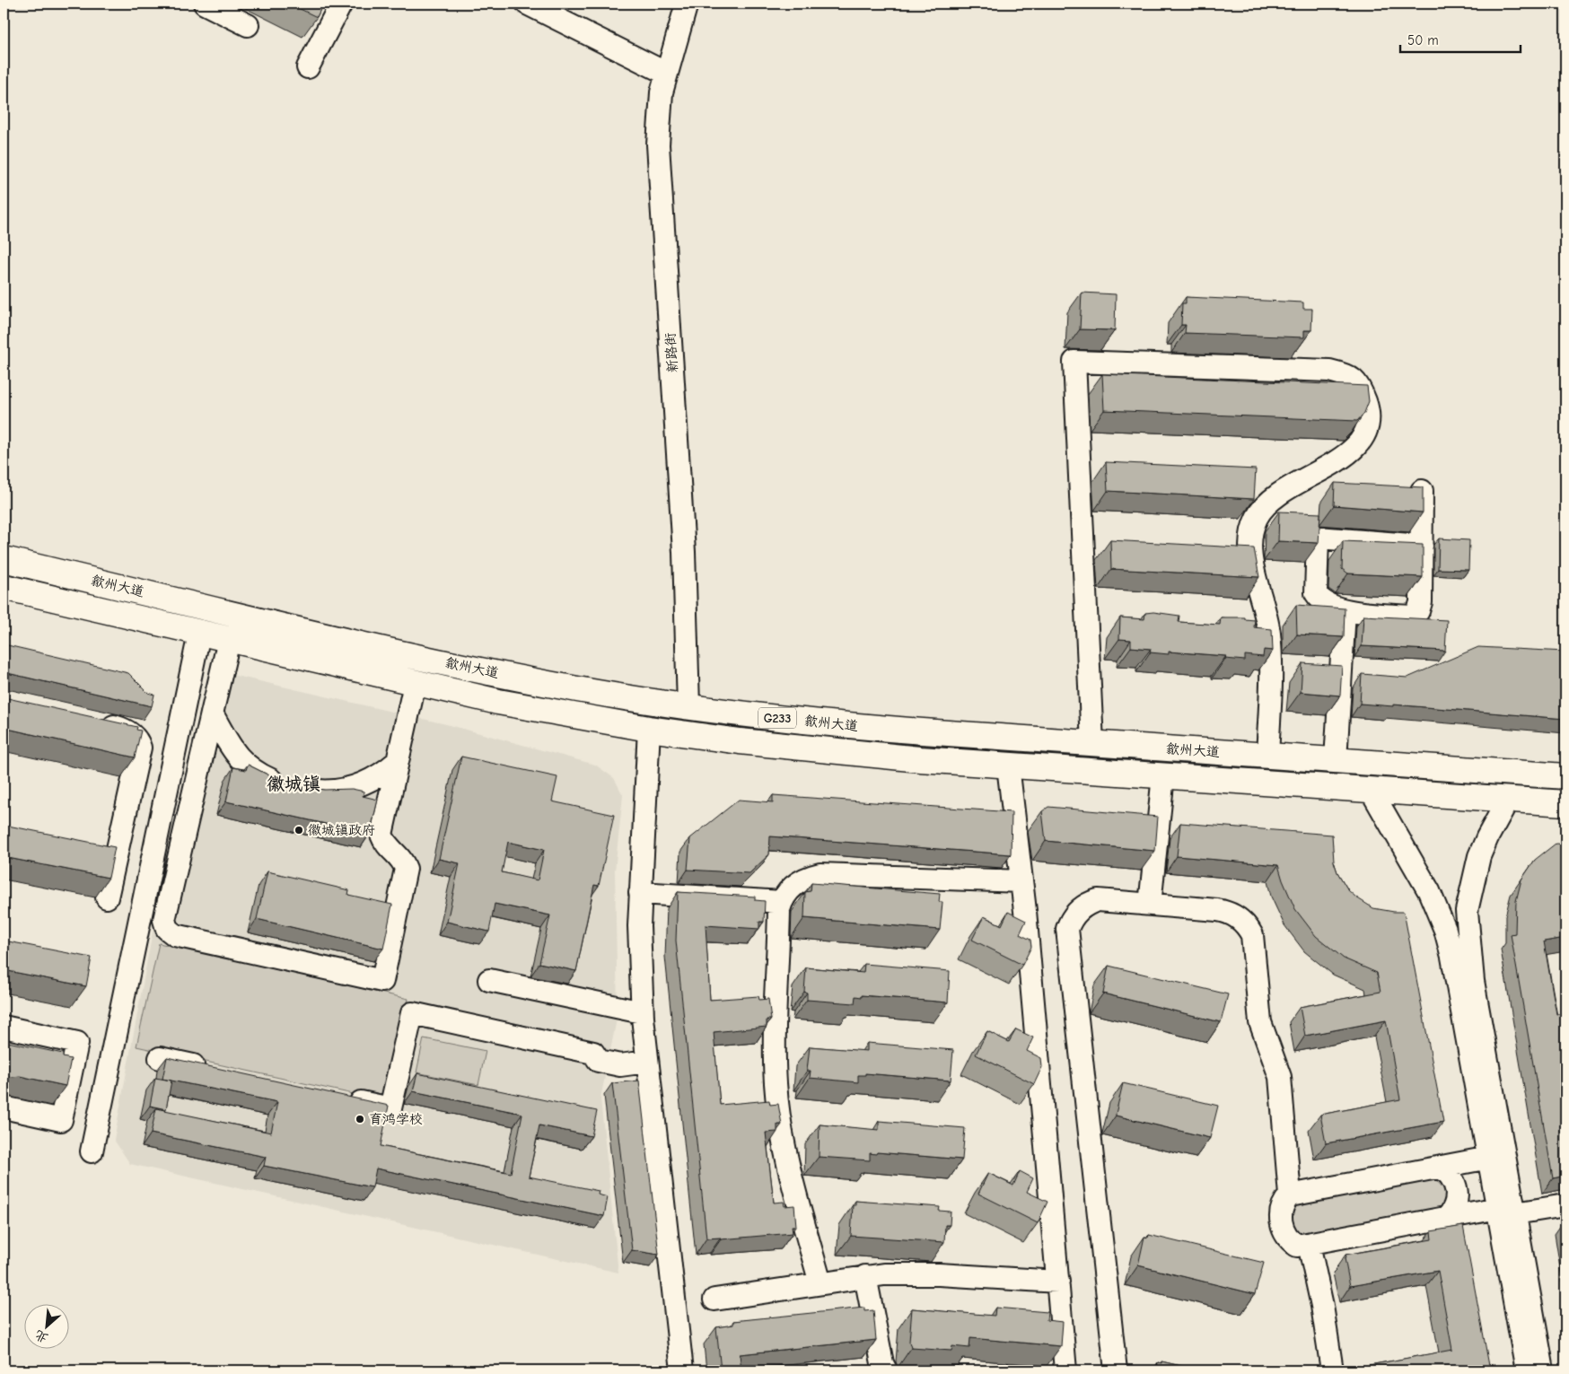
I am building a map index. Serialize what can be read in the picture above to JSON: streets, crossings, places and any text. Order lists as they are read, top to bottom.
{
  "streets": {
    "highway": ["歙州大道", "G233"],
    "street": ["新路街"]
  },
  "crossings": [
    ["新路街", "歙州大道"]
  ],
  "districts": ["徽城镇"],
  "places": ["徽城镇政府", "育鸿学校"],
  "scale_bar": "50 m",
  "north": "bottom left"
}
